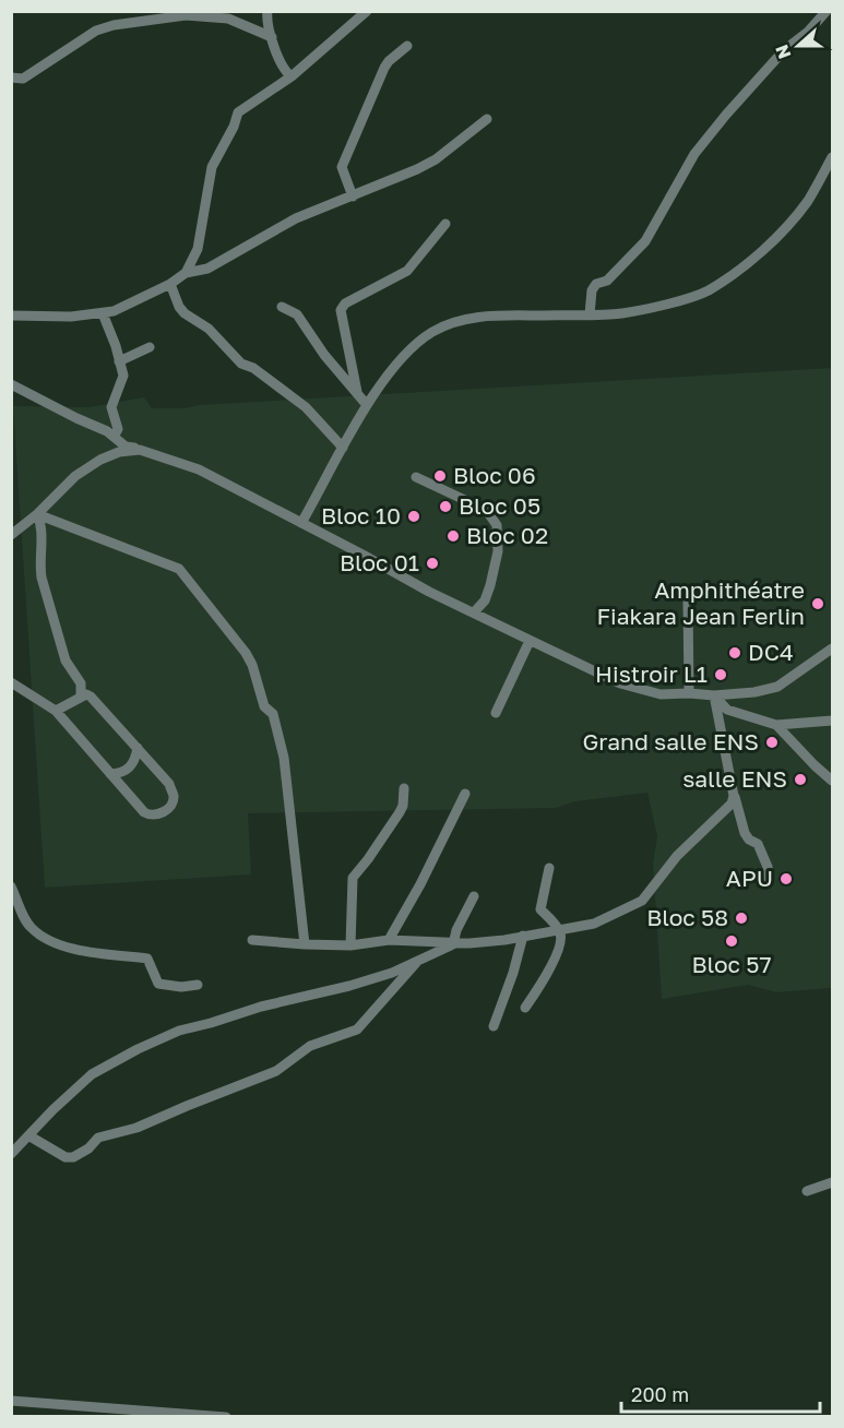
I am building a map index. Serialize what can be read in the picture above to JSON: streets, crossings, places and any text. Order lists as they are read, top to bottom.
{
  "places": [
    "Bloc 06",
    "Bloc 05",
    "Bloc 10",
    "Bloc 02",
    "Bloc 01",
    "Amphithéatre Fiakara Jean Ferlin",
    "DC4",
    "Histroir L1",
    "Grand salle ENS",
    "salle ENS",
    "APU",
    "Bloc 58",
    "Bloc 57"
  ],
  "scale_bar": "200 m",
  "north": "left"
}
